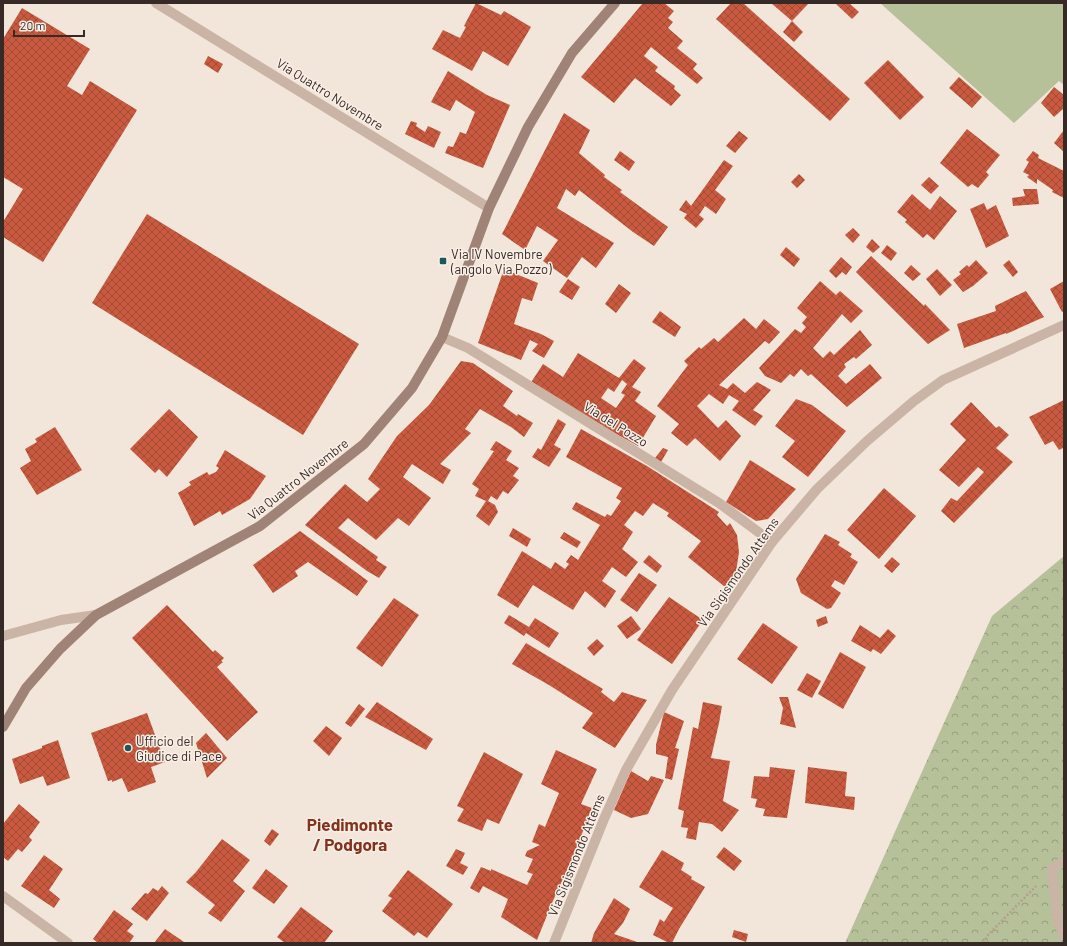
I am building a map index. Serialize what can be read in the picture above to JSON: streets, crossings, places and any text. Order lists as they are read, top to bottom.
{
  "streets": {
    "main road": ["Via Quattro Novembre"],
    "street": ["Via del Pozzo", "Via Sigismondo Attems"]
  },
  "crossings": [
    ["Via Quattro Novembre", "Via del Pozzo"],
    ["Via del Pozzo", "Via Sigismondo Attems"]
  ],
  "districts": ["Piedimonte / Podgora"],
  "places": {
    "transit": ["Via IV Novembre (angolo Via Pozzo)"],
    "other": ["Ufficio del Giudice di Pace"]
  },
  "scale_bar": "20 m"
}
